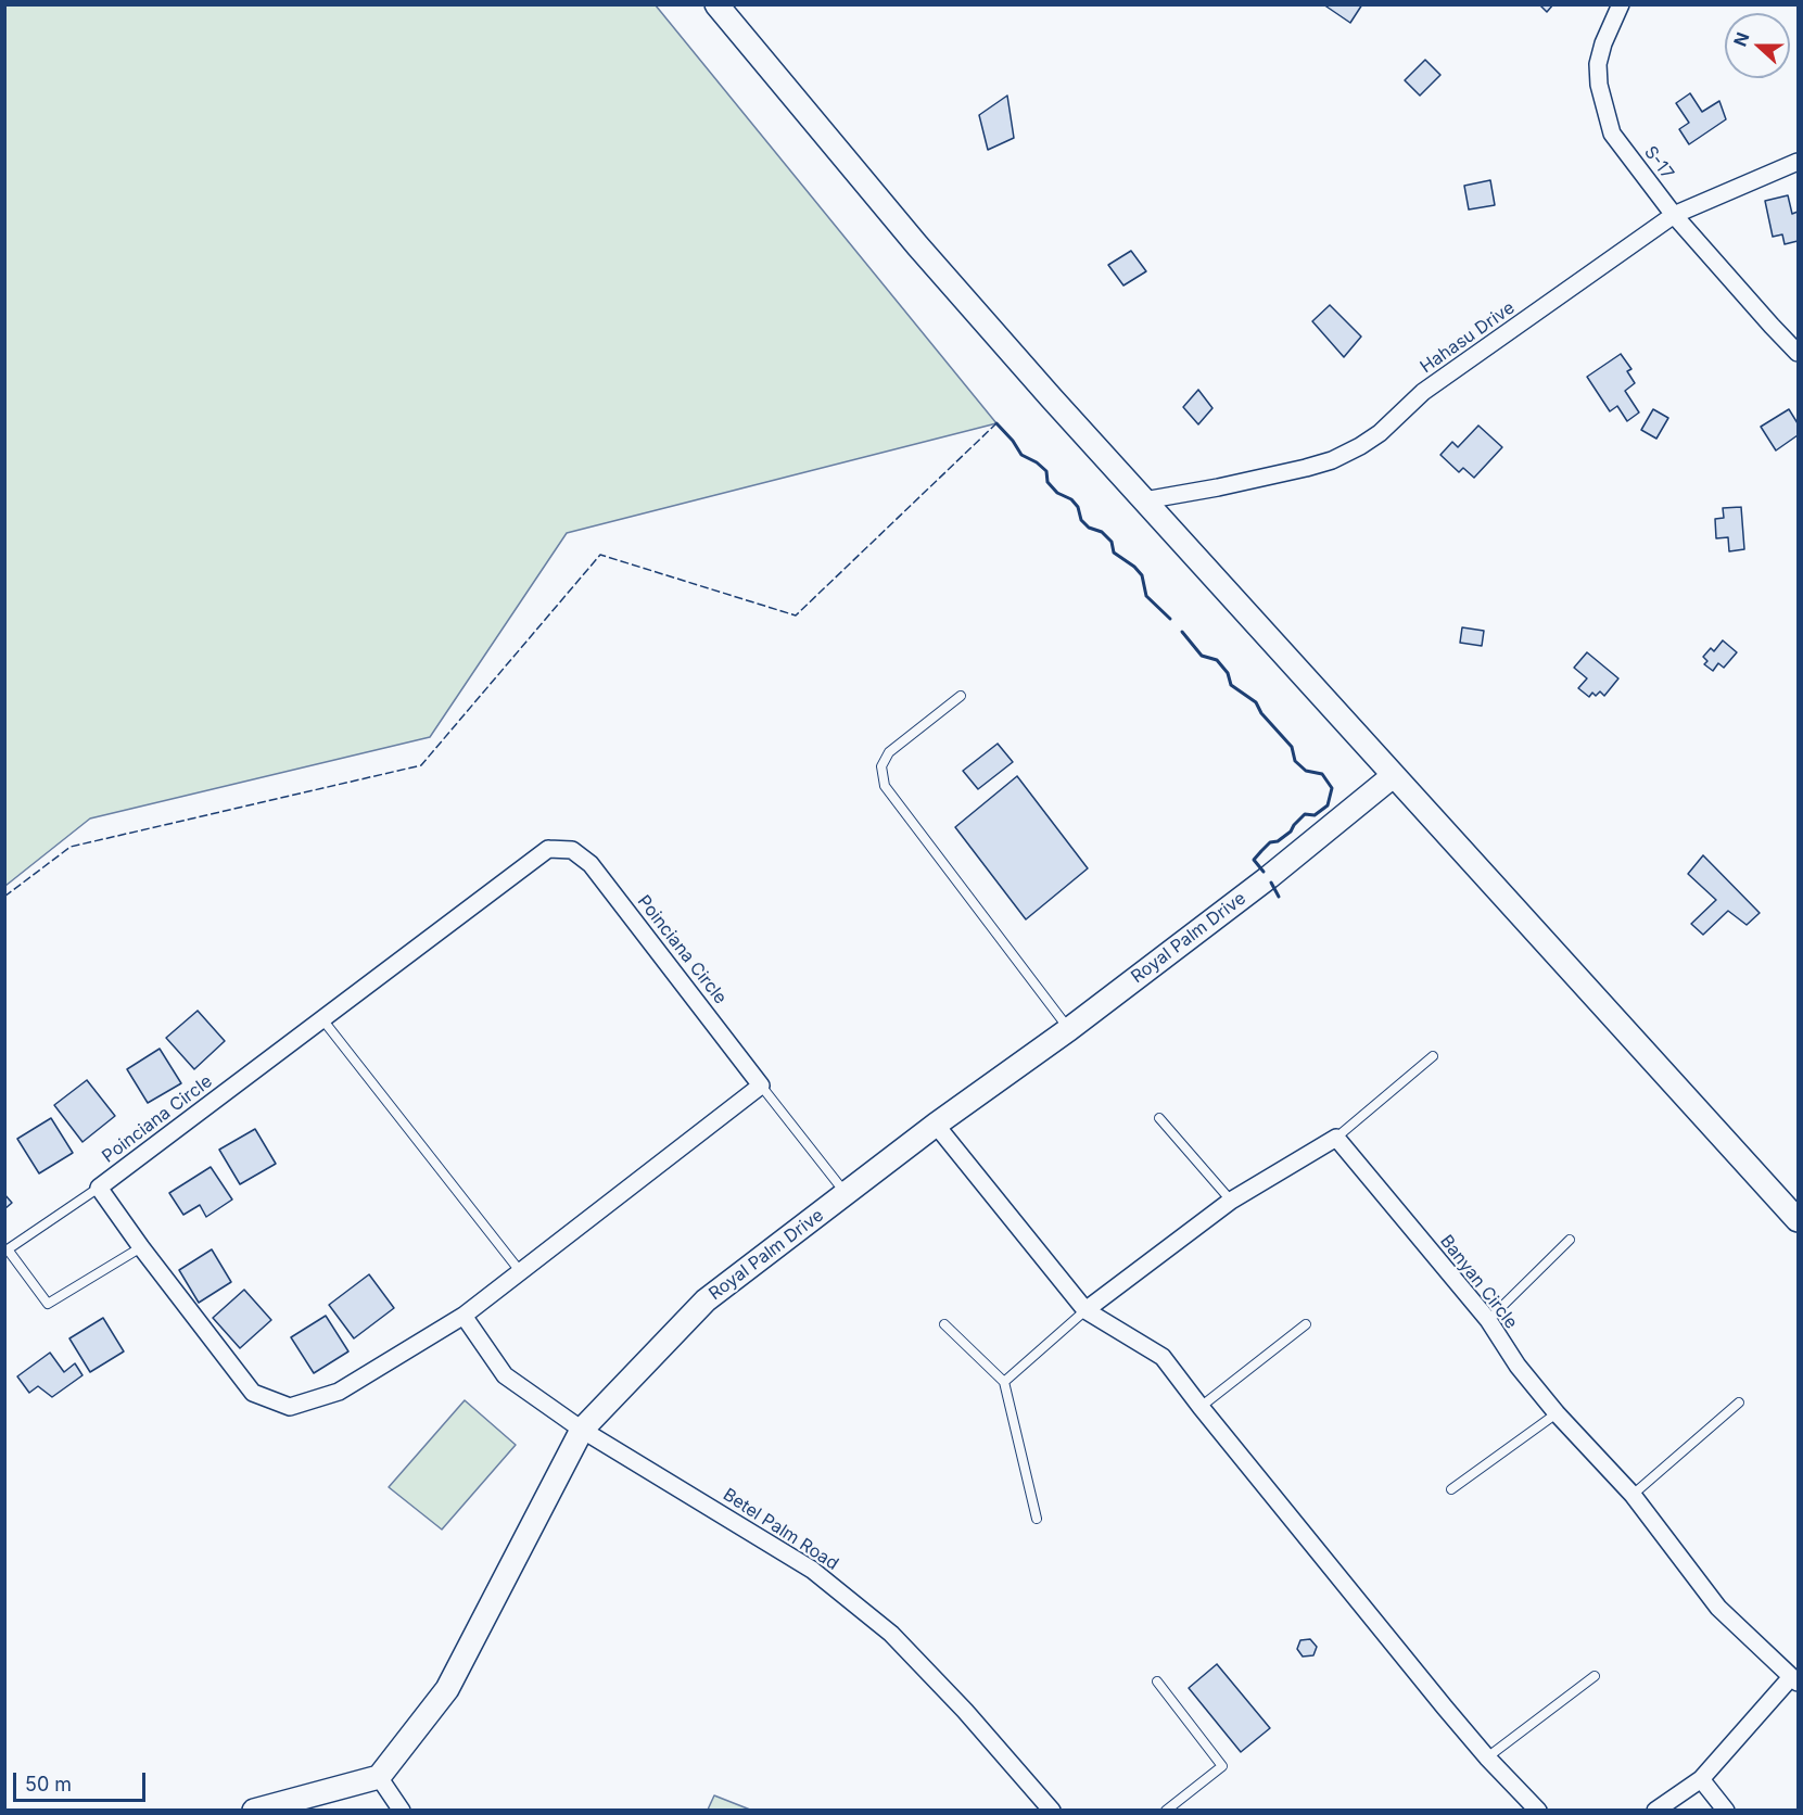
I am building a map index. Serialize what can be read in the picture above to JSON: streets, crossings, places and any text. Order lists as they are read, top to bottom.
{
  "streets": {
    "main road": ["Royal Palm Drive"],
    "street": [
      "S-17",
      "Hahasu Drive",
      "Poinciana Circle",
      "Banyan Circle",
      "Betel Palm Road"
    ]
  },
  "crossings": [
    ["S-17", "Hahasu Drive"],
    ["Royal Palm Drive", "Betel Palm Road"],
    ["Poinciana Circle", "Betel Palm Road"]
  ],
  "scale_bar": "50 m",
  "north": "left"
}
